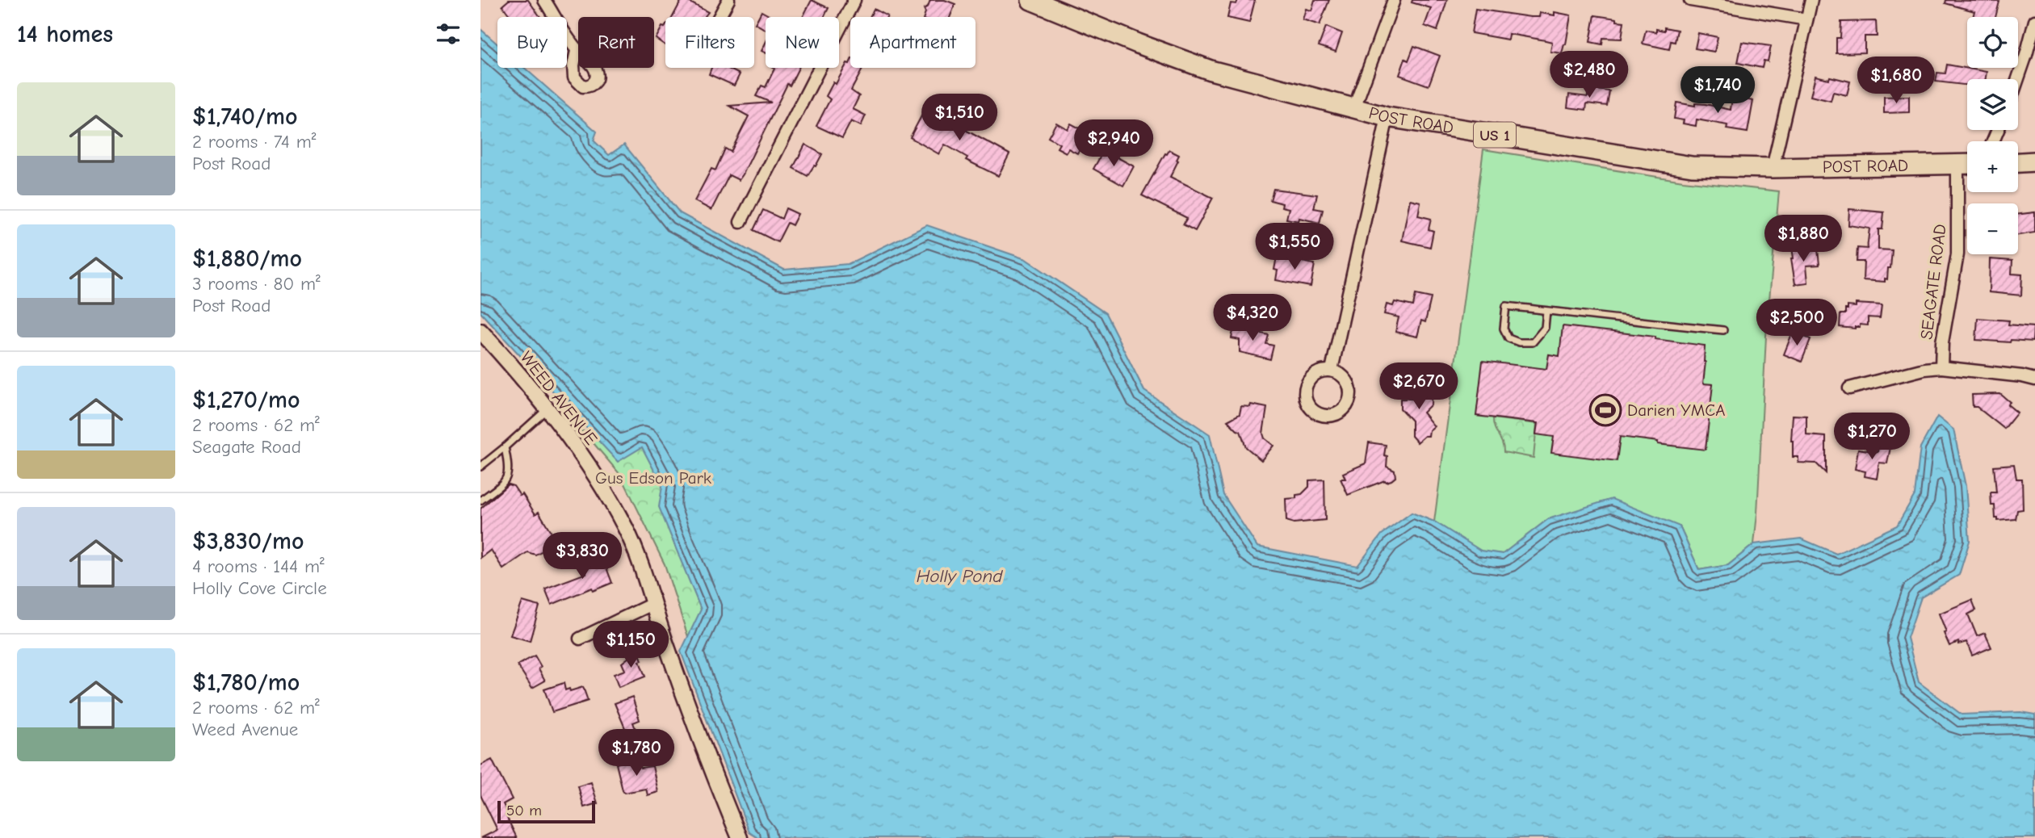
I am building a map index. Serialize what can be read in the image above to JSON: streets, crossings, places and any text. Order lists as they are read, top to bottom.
{
  "streets": {
    "main road": ["POST ROAD", "US 1"],
    "street": ["SEAGATE ROAD", "WEED AVENUE"]
  },
  "crossings": [
    ["POST ROAD", "SEAGATE ROAD"]
  ],
  "water": ["Holly Pond"],
  "parks": ["Gus Edson Park"],
  "places": {
    "sports": ["Darien YMCA"]
  },
  "scale_bar": "50 m",
  "page": {
    "heading": "14 homes",
    "map_buttons": ["+", "−"],
    "chip": [
      "Buy",
      "Rent",
      "Filters",
      "New",
      "Apartment"
    ],
    "price": [
      "$2,480",
      "$1,680",
      "$1,740",
      "$1,510",
      "$2,940",
      "$1,880",
      "$1,550",
      "$4,320",
      "$2,500",
      "$2,670",
      "$1,270",
      "$3,830",
      "$1,150",
      "$1,780"
    ],
    "list": [
      {
        "name": "$1,740/mo",
        "note": "2 rooms · 74 m² · Post Road"
      },
      {
        "name": "$1,880/mo",
        "note": "3 rooms · 80 m² · Post Road"
      },
      {
        "name": "$1,270/mo",
        "note": "2 rooms · 62 m² · Seagate Road"
      },
      {
        "name": "$3,830/mo",
        "note": "4 rooms · 144 m² · Holly Cove Circle"
      },
      {
        "name": "$1,780/mo",
        "note": "2 rooms · 62 m² · Weed Avenue"
      }
    ],
    "scale": "50 m"
  }
}
